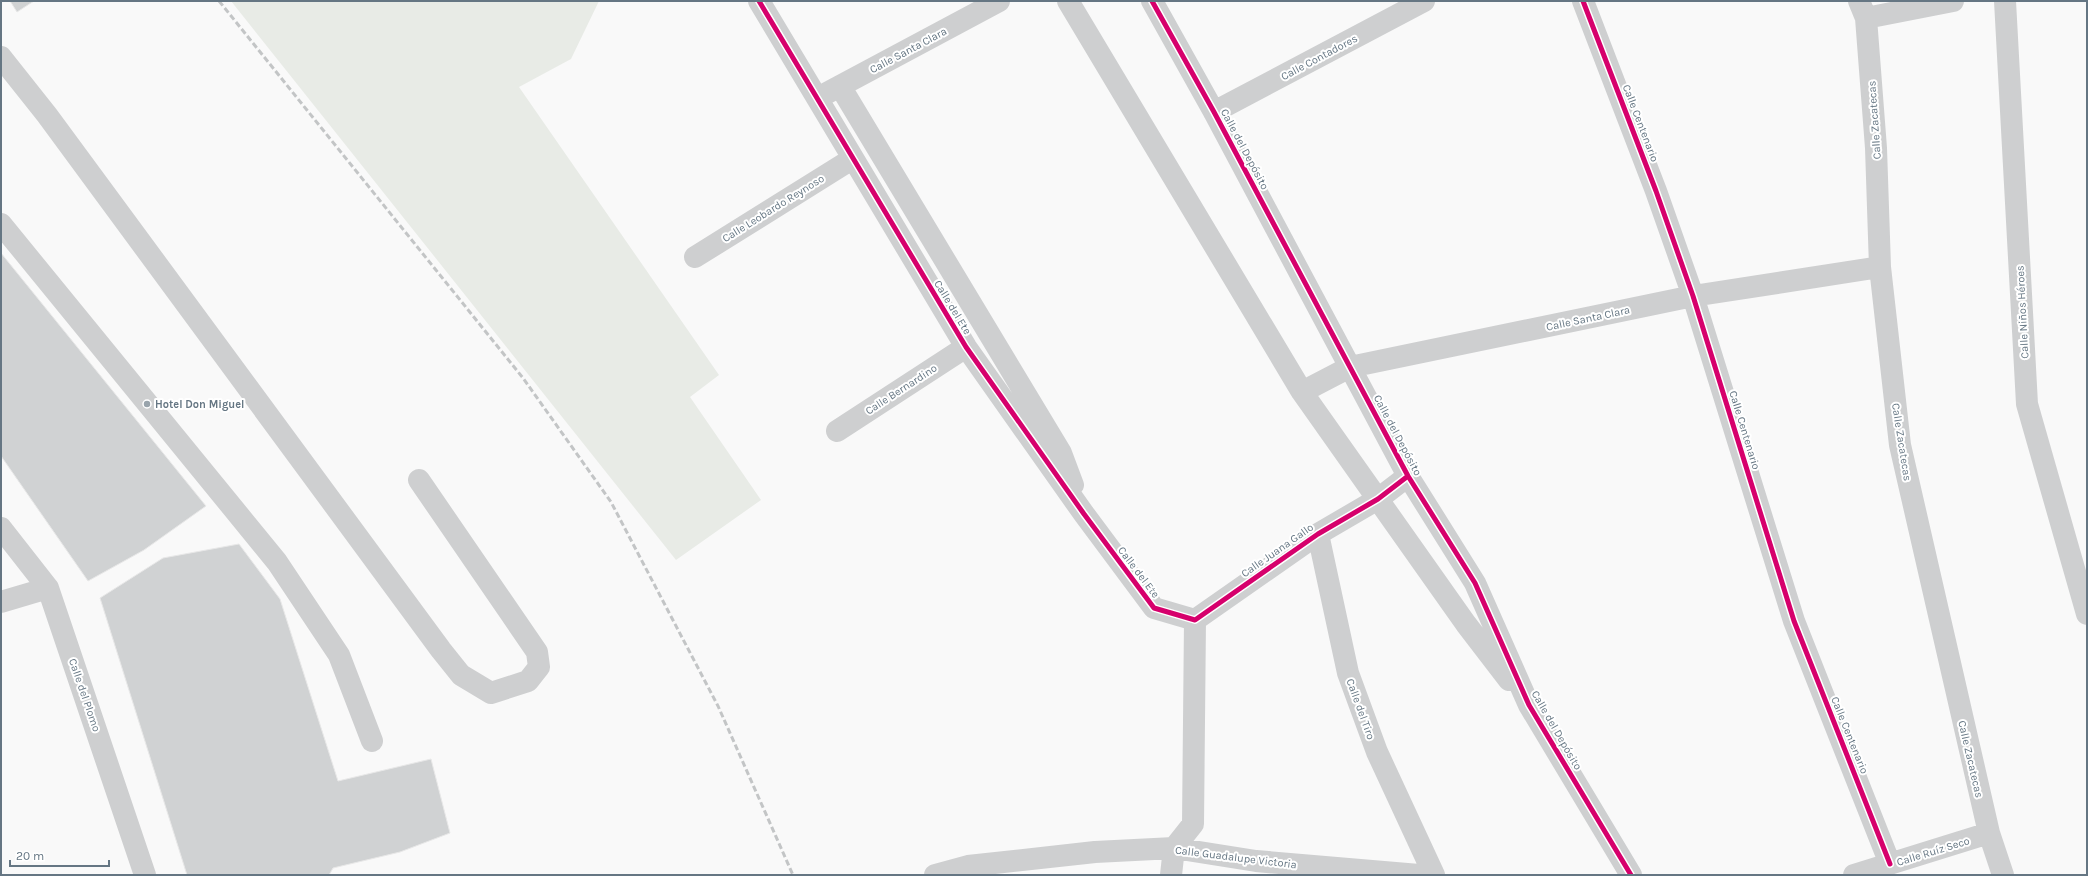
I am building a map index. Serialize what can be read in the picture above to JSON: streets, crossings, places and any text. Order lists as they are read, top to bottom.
{
  "streets": {
    "street": [
      "Calle Santa Clara",
      "Calle Contadores",
      "Calle Zacatecas",
      "Calle Centenario",
      "Calle del Depósito",
      "Calle Leobardo Reynoso",
      "Calle del Ete",
      "Calle Niños Héroes",
      "Calle Bernardino",
      "Calle Juana Gallo",
      "Calle del Plomo",
      "Calle del Tiro",
      "Calle Ruíz Seco",
      "Calle Guadalupe Victoria"
    ]
  },
  "crossings": [
    ["Calle Santa Clara", "Calle Zacatecas"],
    ["Calle Santa Clara", "Calle Centenario"],
    ["Calle Santa Clara", "Calle del Depósito"],
    ["Calle Santa Clara", "Calle del Ete"],
    ["Calle Contadores", "Calle del Depósito"],
    ["Calle Zacatecas", "Calle Ruíz Seco"],
    ["Calle Centenario", "Calle Ruíz Seco"],
    ["Calle del Depósito", "Calle Juana Gallo"],
    ["Calle Leobardo Reynoso", "Calle del Ete"],
    ["Calle del Ete", "Calle Bernardino"],
    ["Calle del Ete", "Calle Juana Gallo"],
    ["Calle Juana Gallo", "Calle del Tiro"]
  ],
  "places": ["Hotel Don Miguel"],
  "scale_bar": "20 m"
}
